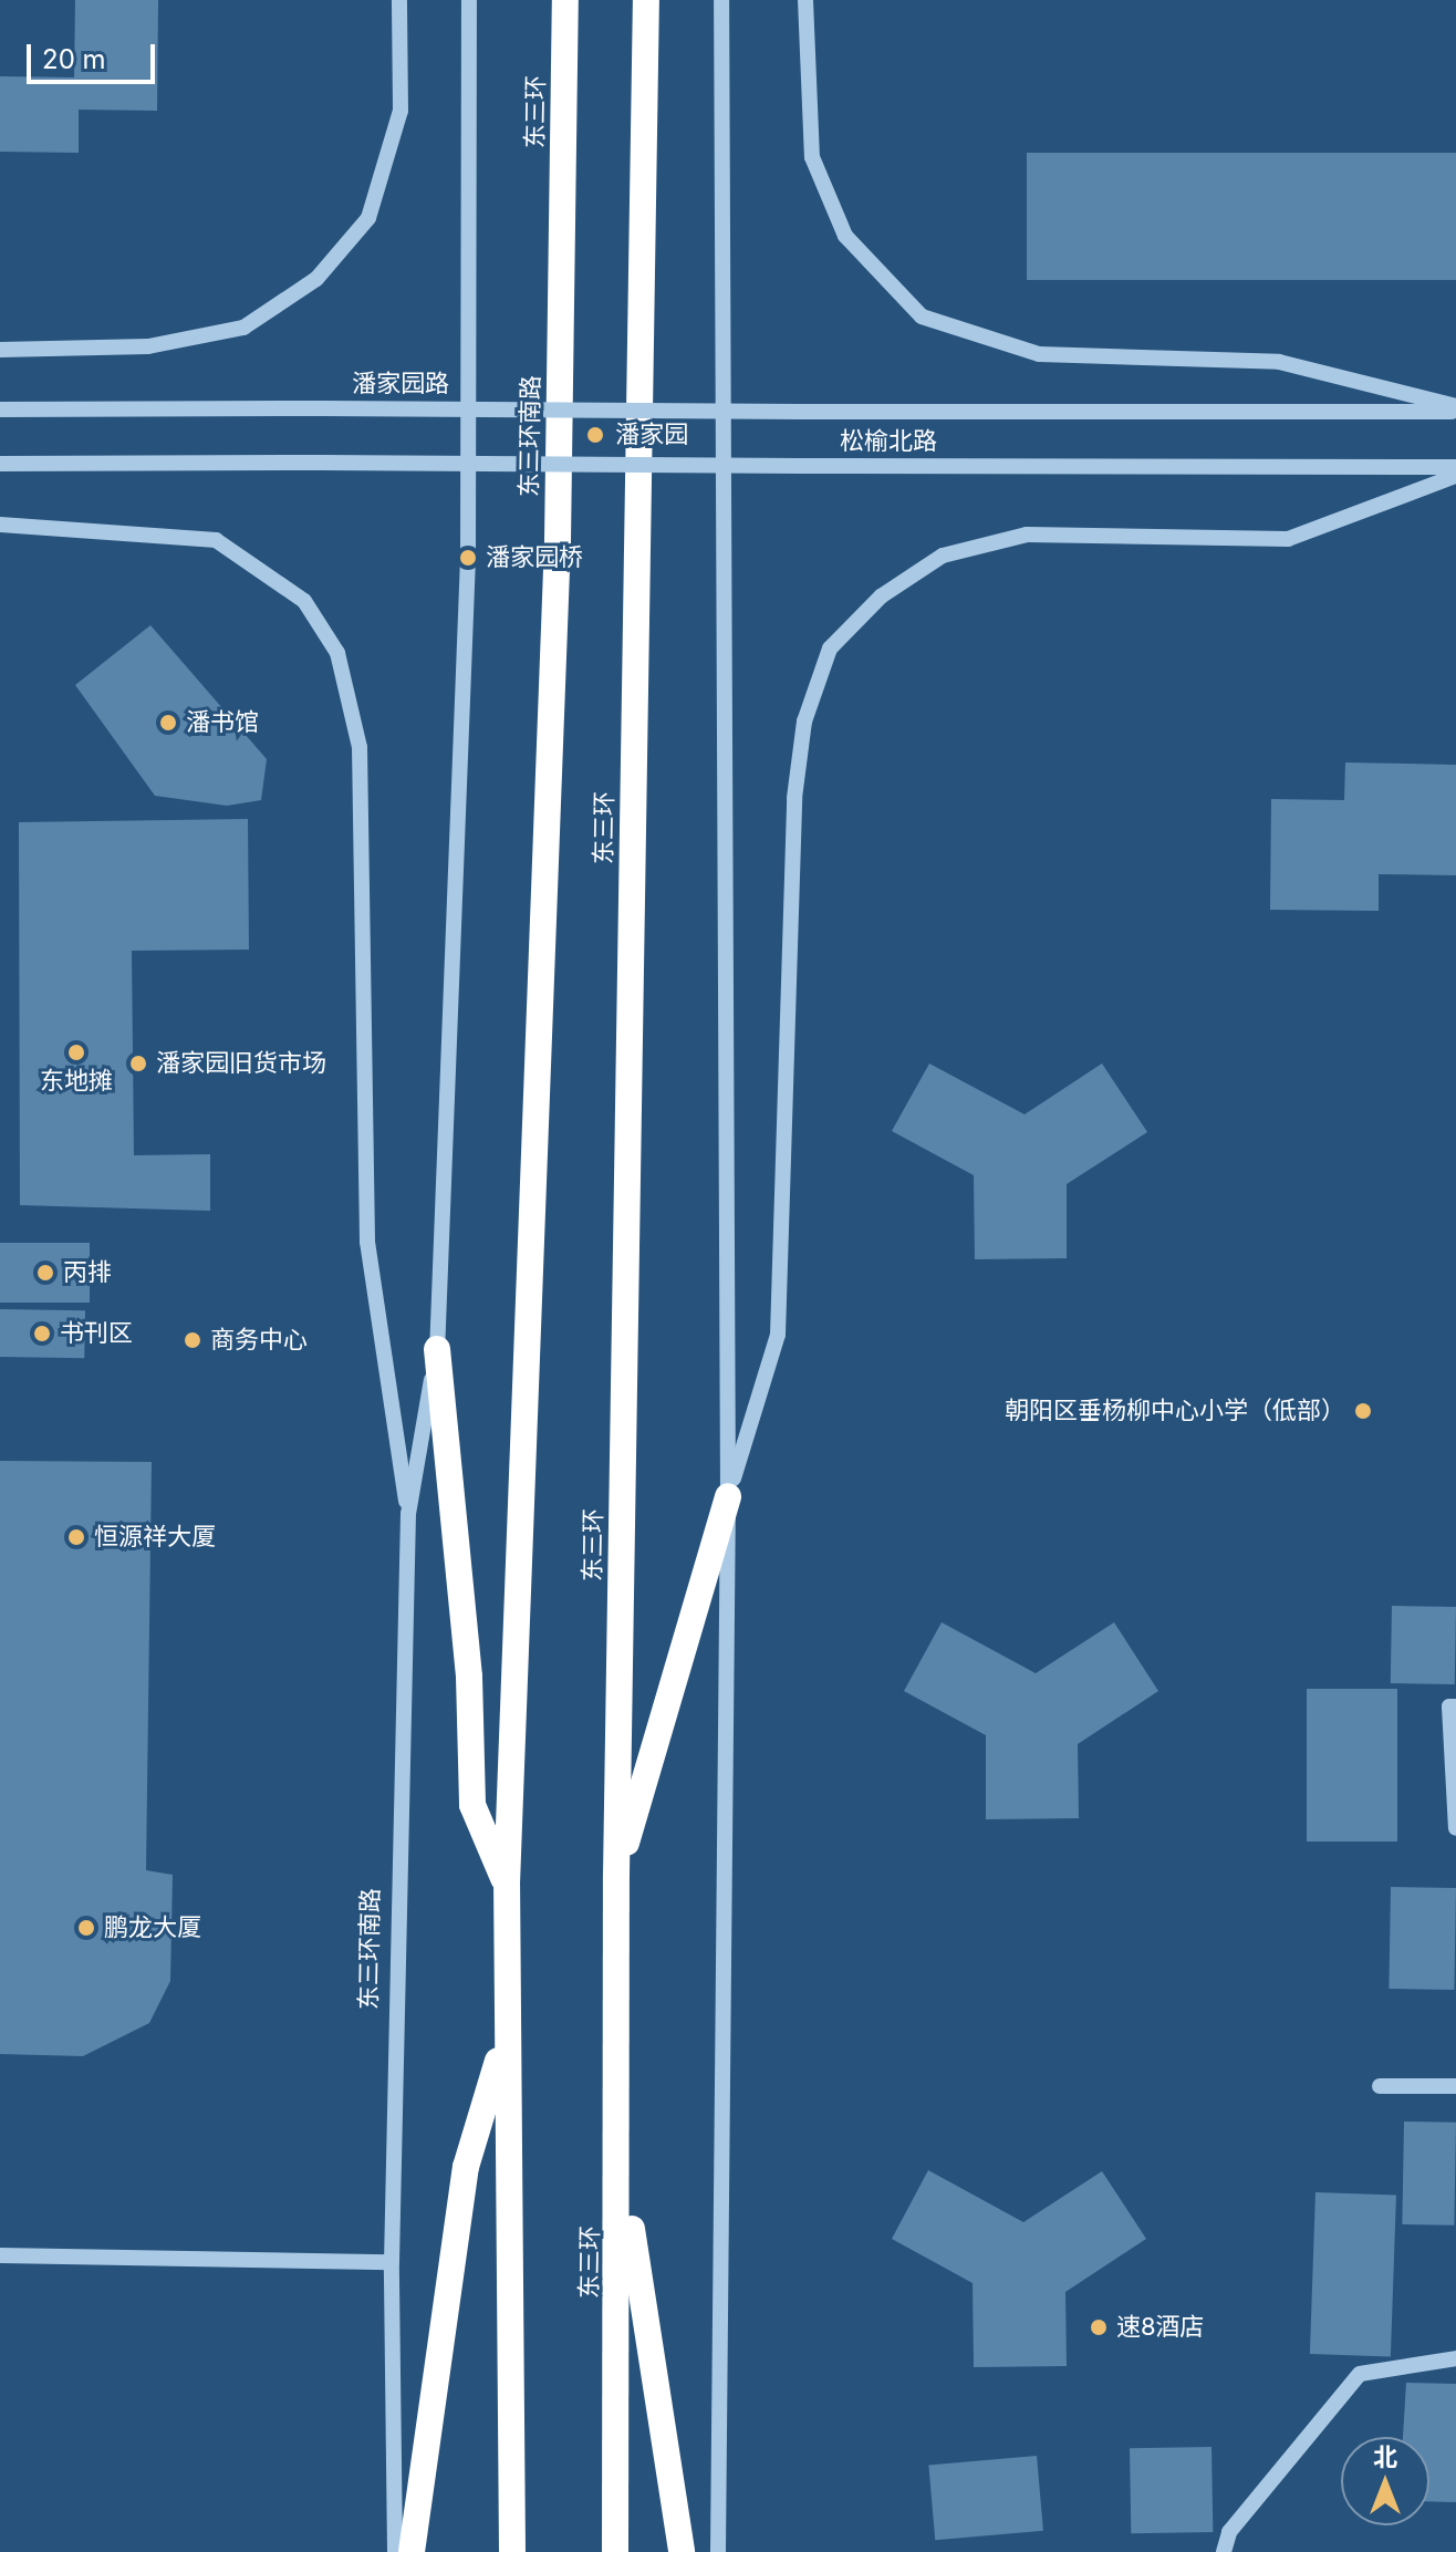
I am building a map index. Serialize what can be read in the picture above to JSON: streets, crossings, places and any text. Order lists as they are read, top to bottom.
{
  "streets": {
    "highway": ["东三环", "东三环南路"],
    "street": ["潘家园路", "松榆北路"]
  },
  "crossings": [
    ["东三环", "东三环南路"],
    ["潘家园路", "松榆北路"]
  ],
  "places": [
    "潘家园",
    "潘家园桥",
    "潘书馆",
    "东地摊",
    "潘家园旧货市场",
    "丙排",
    "书刊区",
    "商务中心",
    "朝阳区垂杨柳中心小学（低部）",
    "恒源祥大厦",
    "鹏龙大厦",
    "速8酒店"
  ],
  "scale_bar": "20 m",
  "north": "top"
}
